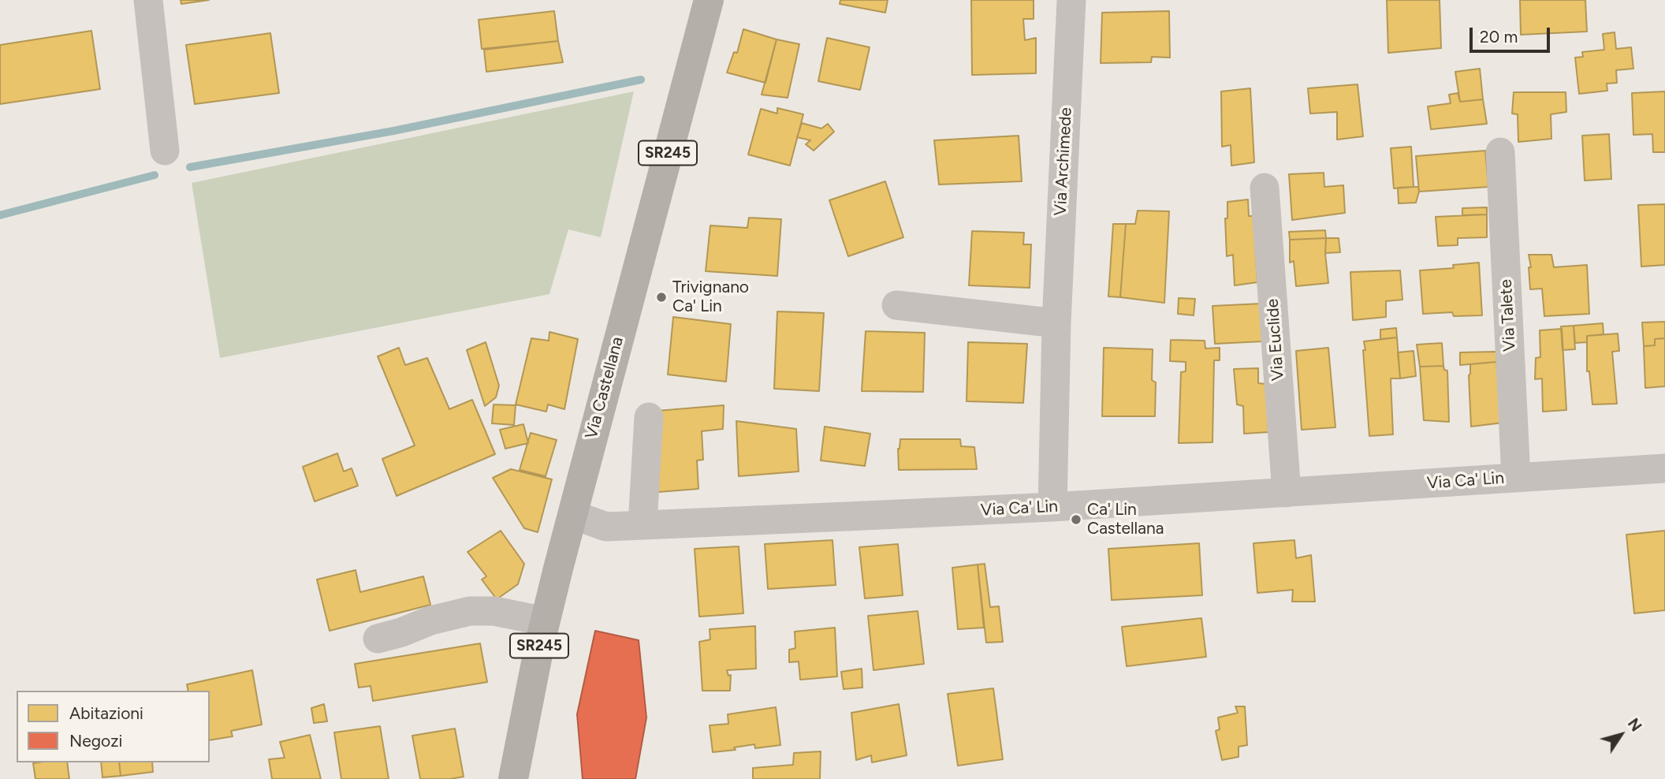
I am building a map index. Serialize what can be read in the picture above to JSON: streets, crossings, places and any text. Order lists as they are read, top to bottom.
{
  "streets": {
    "main road": ["SR245", "Via Castellana"],
    "street": [
      "Via Archimede",
      "Via Talete",
      "Via Euclide",
      "Via Ca' Lin"
    ]
  },
  "crossings": [
    ["Via Archimede", "Via Ca' Lin"],
    ["Via Talete", "Via Ca' Lin"],
    ["Via Euclide", "Via Ca' Lin"],
    ["Via Castellana", "Via Ca' Lin"]
  ],
  "places": ["Trivignano Ca' Lin", "Ca' Lin Castellana"],
  "legend": ["Abitazioni", "Negozi"],
  "scale_bar": "20 m",
  "north": "top right"
}
